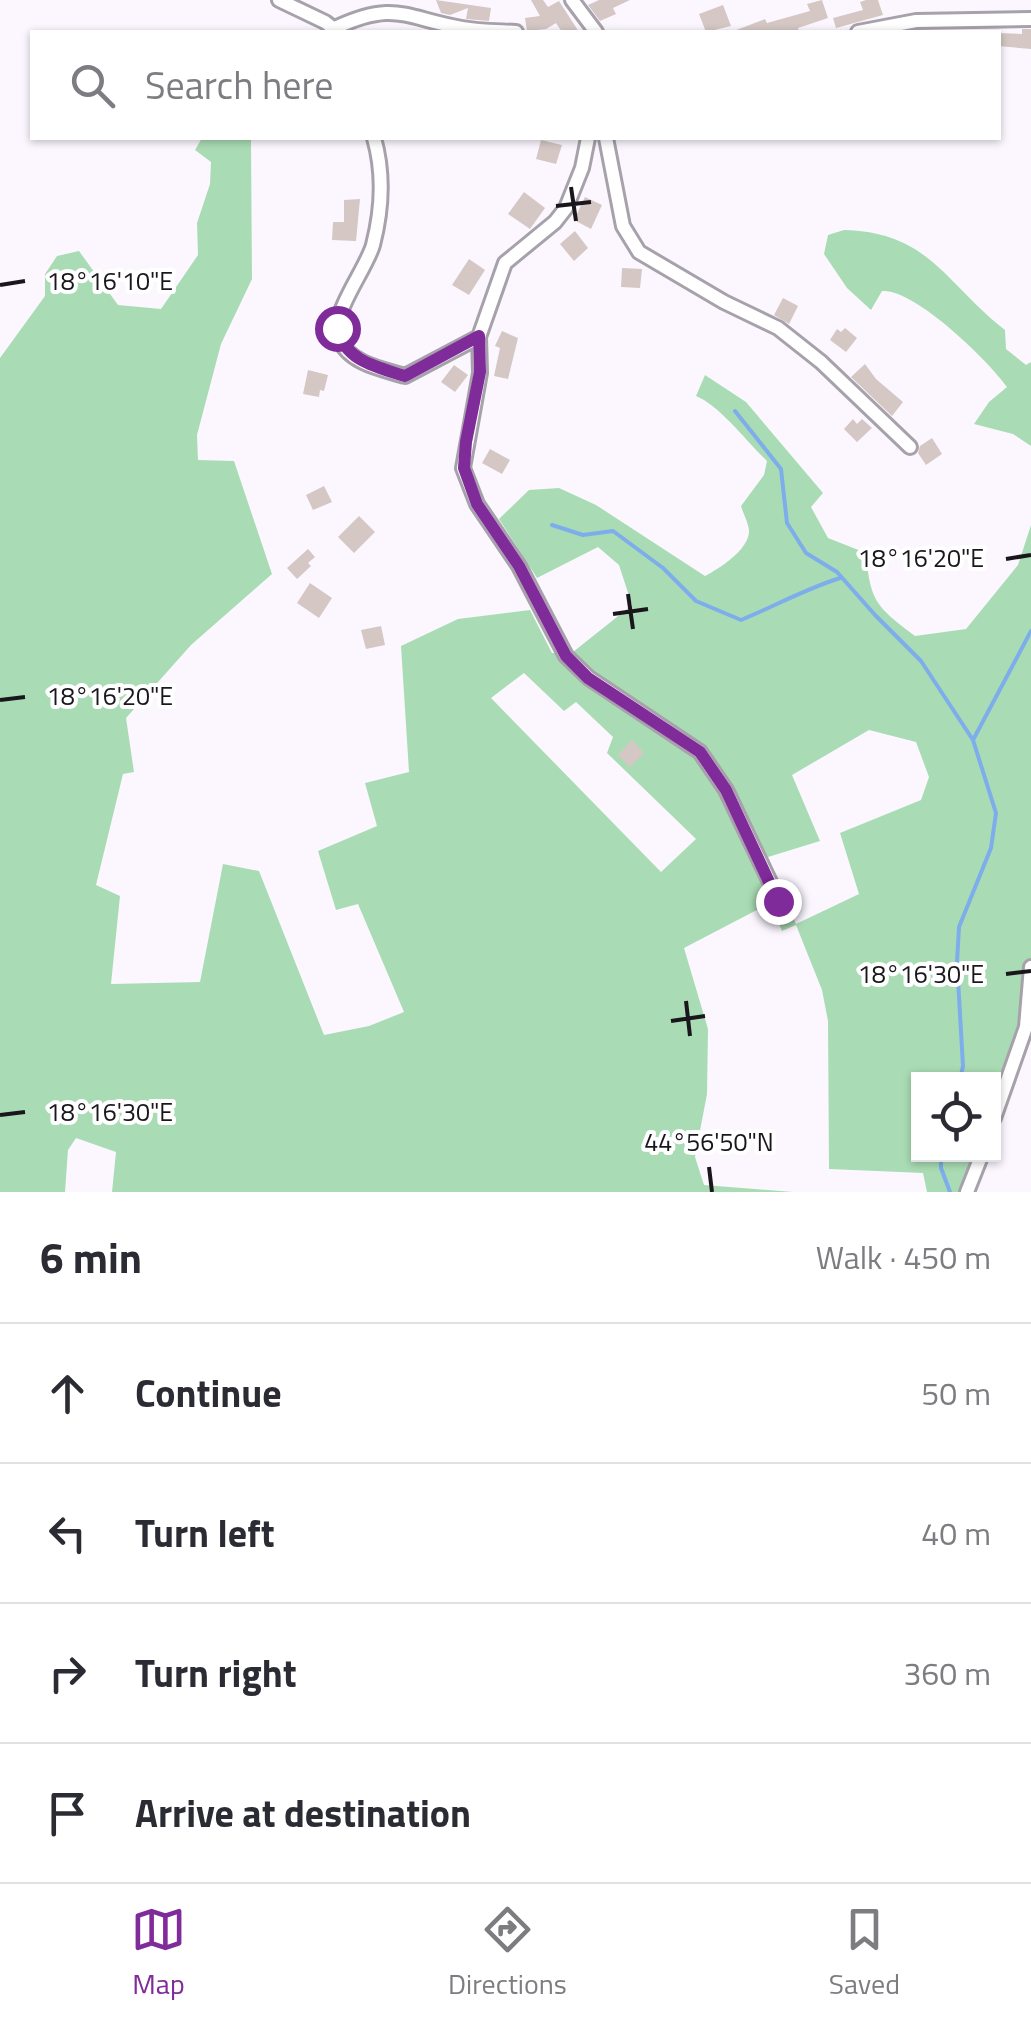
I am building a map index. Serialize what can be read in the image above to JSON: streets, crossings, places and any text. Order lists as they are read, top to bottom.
{
  "page": {
    "search": "Search here",
    "heading": ["6 min", "Walk · 450 m"],
    "list": [
      ["Continue", "50 m"],
      ["Turn left", "40 m"],
      ["Turn right", "360 m"],
      "Arrive at destination"
    ],
    "nav": ["Map", "Directions", "Saved"]
  },
  "coordinates": [
    "18°16'10\"E",
    "18°16'20\"E",
    "18°16'30\"E",
    "44°56'50\"N"
  ]
}
